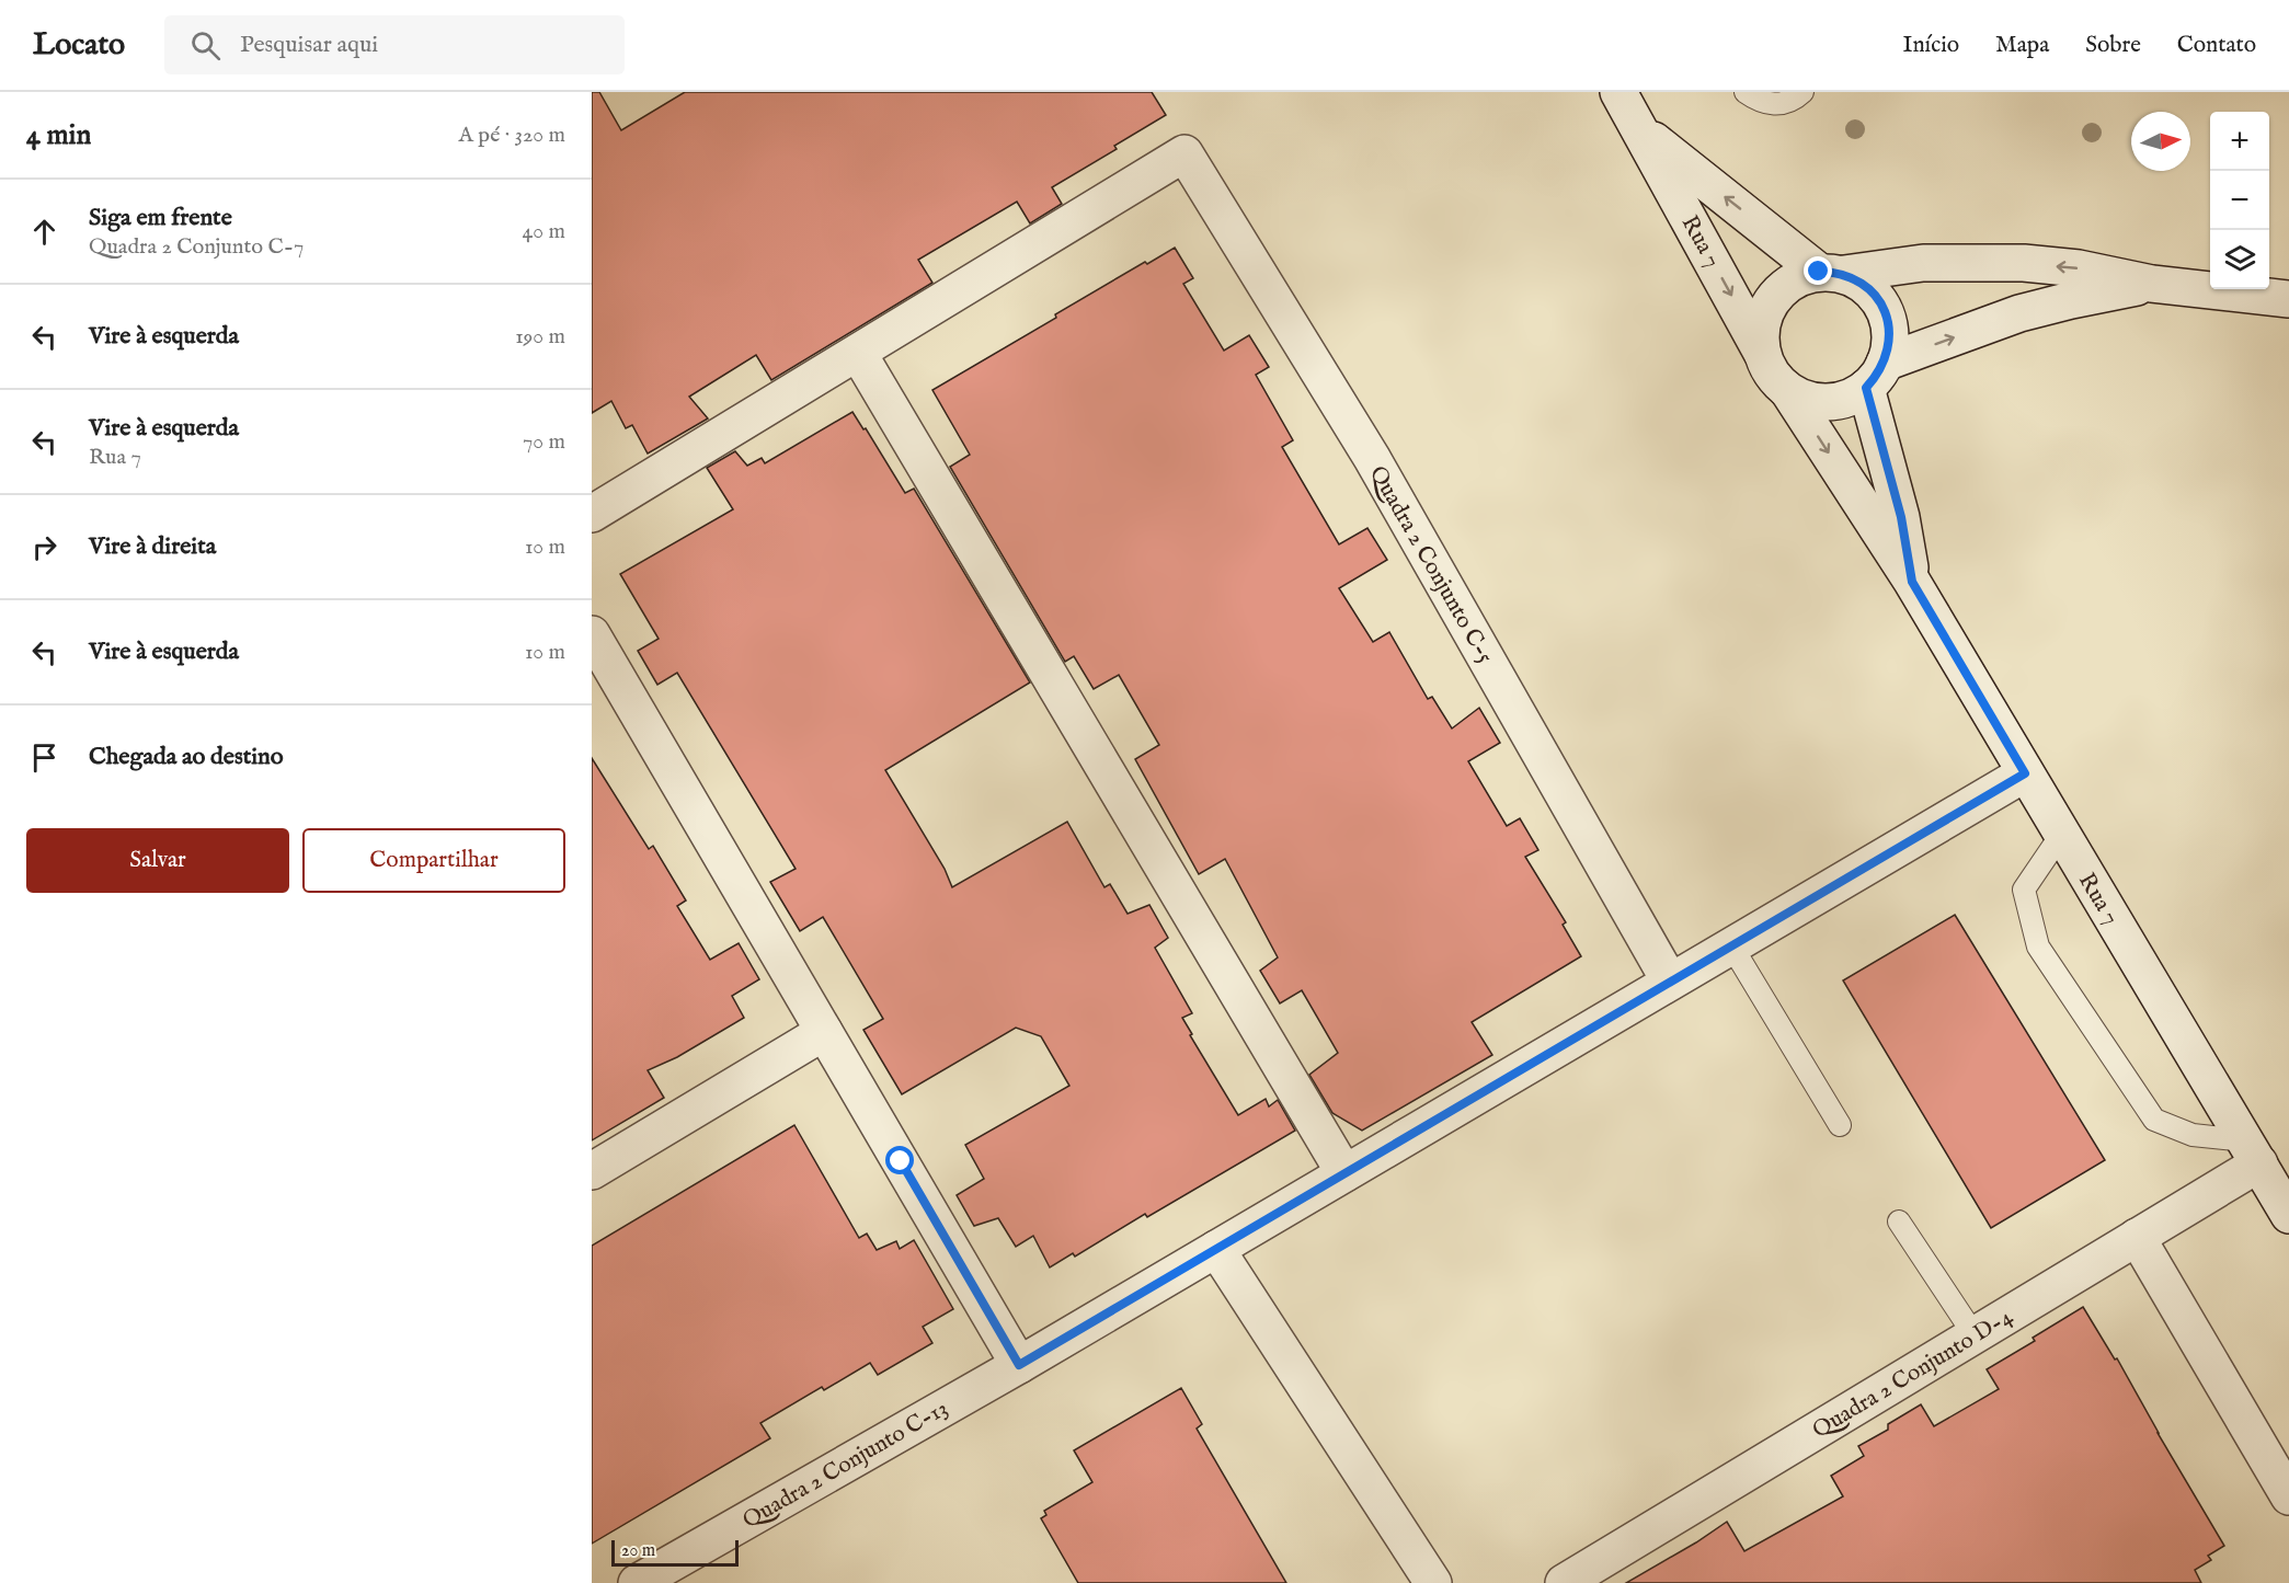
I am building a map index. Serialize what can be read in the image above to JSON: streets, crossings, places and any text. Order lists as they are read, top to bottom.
{
  "streets": {
    "street": [
      "Rua 7",
      "Quadra 2 Conjunto C-5",
      "Quadra 2 Conjunto D-4",
      "Quadra 2 Conjunto C-13"
    ]
  },
  "crossings": [
    ["Rua 7", "Quadra 2 Conjunto D-4"],
    ["Rua 7", "Quadra 2 Conjunto C-13"],
    ["Quadra 2 Conjunto C-5", "Quadra 2 Conjunto C-13"]
  ],
  "scale_bar": "20 m",
  "north": "right",
  "page": {
    "header": "Locato",
    "search": "Pesquisar aqui",
    "nav": [
      "Início",
      "Mapa",
      "Sobre",
      "Contato"
    ],
    "heading": ["4 min", "A pé · 320 m"],
    "map_buttons": ["+", "−"],
    "list": [
      ["Siga em frente", "Quadra 2 Conjunto C-7", "40 m"],
      ["Vire à esquerda", "190 m"],
      ["Vire à esquerda", "Rua 7", "70 m"],
      ["Vire à direita", "10 m"],
      ["Vire à esquerda", "10 m"],
      "Chegada ao destino"
    ],
    "buttons": ["Salvar", "Compartilhar"],
    "scale": "20 m"
  }
}
